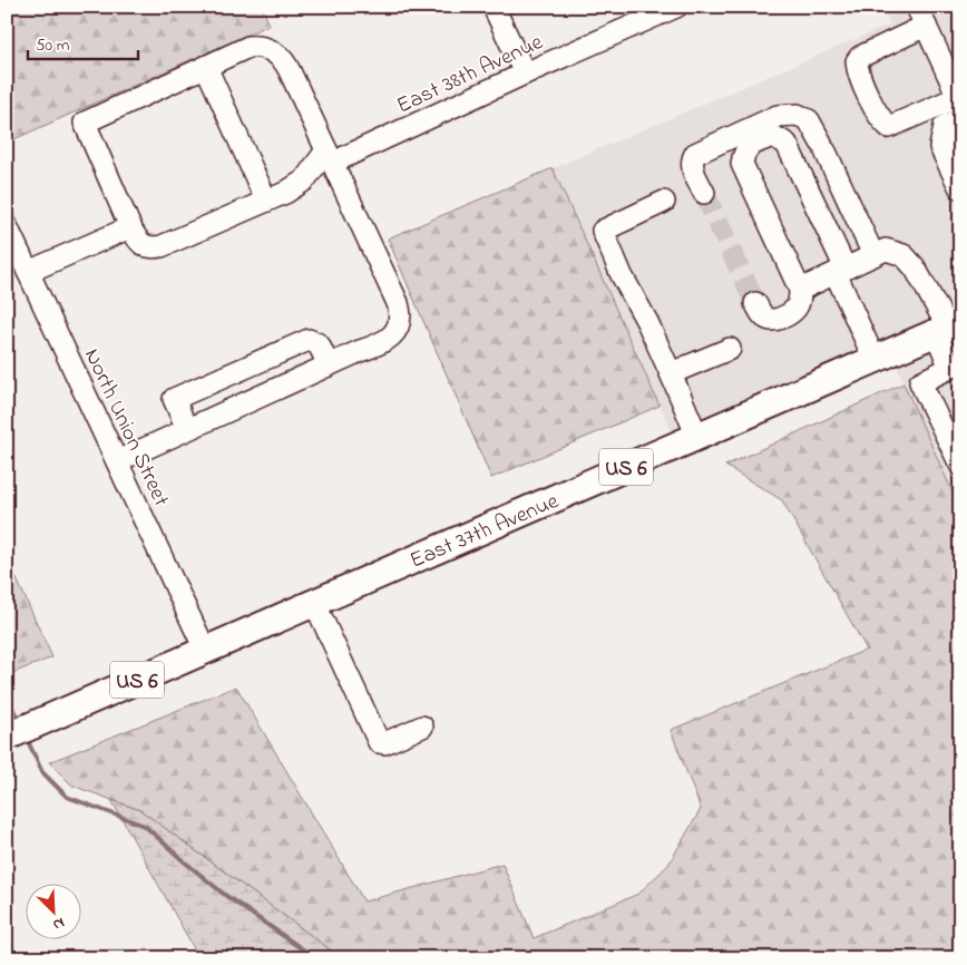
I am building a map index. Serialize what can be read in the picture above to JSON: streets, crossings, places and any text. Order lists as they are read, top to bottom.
{
  "streets": {
    "main road": ["US 6", "East 37th Avenue"],
    "street": ["East 38th Avenue", "North Union Street"]
  },
  "crossings": [
    ["North Union Street", "East 37th Avenue"]
  ],
  "scale_bar": "50 m",
  "north": "bottom right"
}
